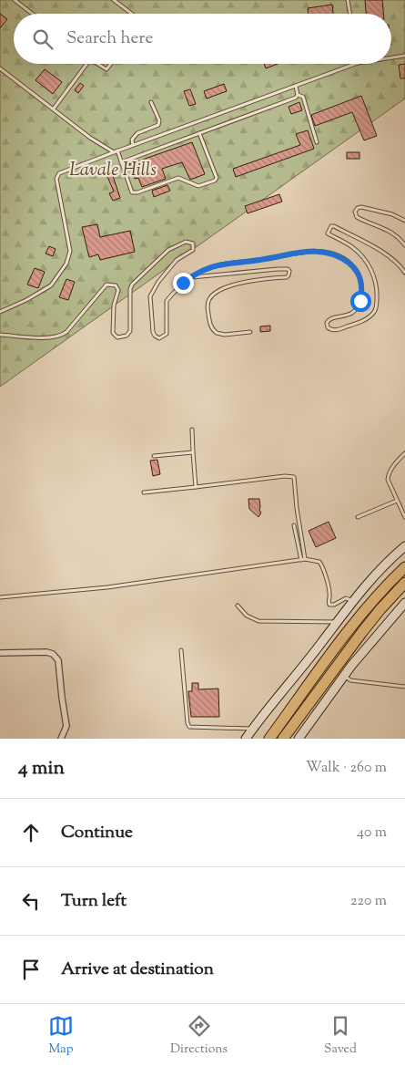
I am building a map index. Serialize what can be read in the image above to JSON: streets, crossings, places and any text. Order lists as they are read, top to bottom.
{
  "parks": ["Lavale Hills"],
  "page": {
    "search": "Search here",
    "heading": ["4 min", "Walk · 260 m"],
    "list": [
      ["Continue", "40 m"],
      ["Turn left", "220 m"],
      "Arrive at destination"
    ],
    "nav": ["Map", "Directions", "Saved"]
  }
}
